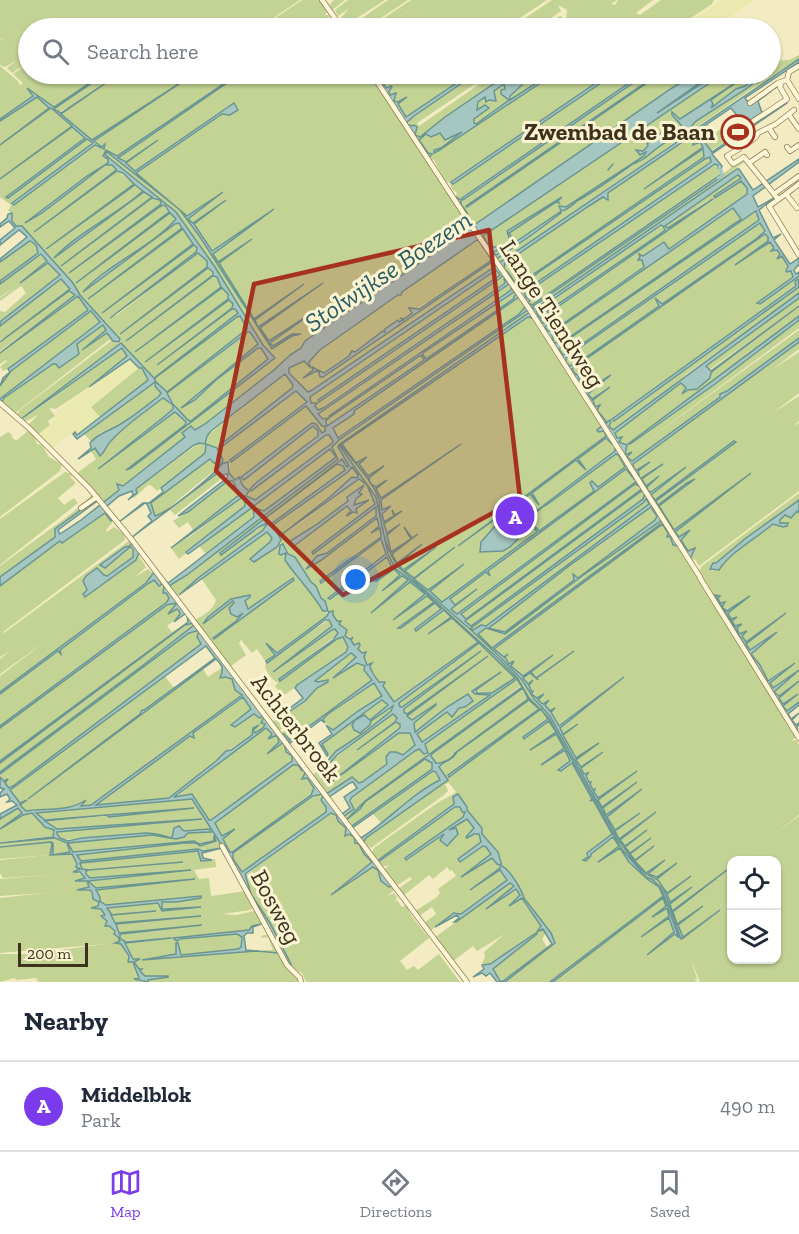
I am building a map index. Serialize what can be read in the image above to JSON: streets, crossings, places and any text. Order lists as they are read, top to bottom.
{
  "streets": {
    "street": ["Lange Tiendweg", "Achterbroek", "Bosweg"]
  },
  "water": ["Stolwijkse Boezem"],
  "places": {
    "sports": ["Zwembad de Baan"]
  },
  "scale_bar": "200 m",
  "page": {
    "search": "Search here",
    "pins": "A",
    "scale": "200 m",
    "heading": "Nearby",
    "list": [
      {
        "mark": "A",
        "name": "Middelblok",
        "note": "Park",
        "value": "490 m"
      }
    ],
    "nav": ["Map", "Directions", "Saved"]
  }
}
